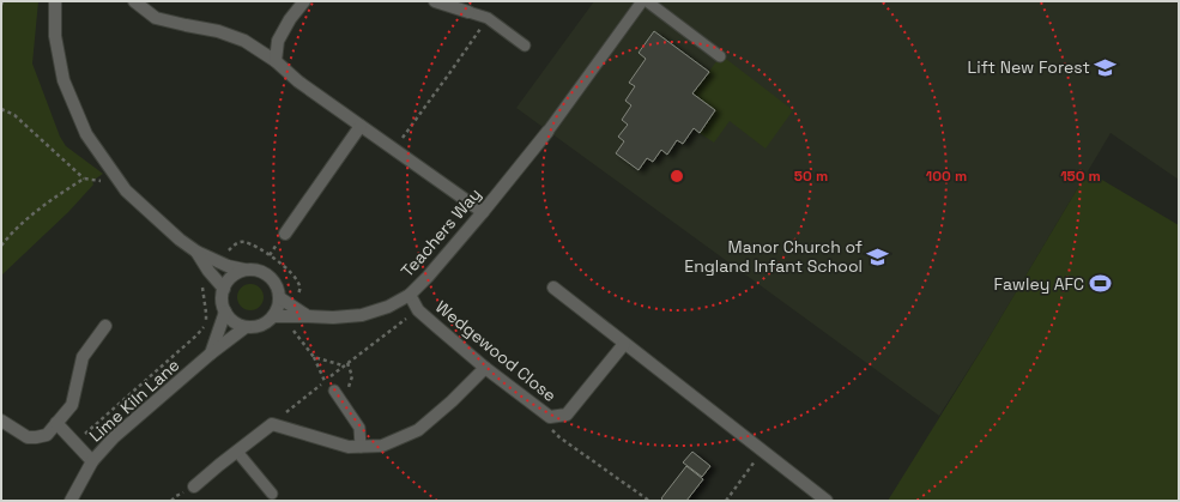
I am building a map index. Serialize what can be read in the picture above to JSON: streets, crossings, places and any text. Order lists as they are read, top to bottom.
{
  "streets": {
    "street": ["Teachers Way", "Wedgewood Close", "Lime Kiln Lane"]
  },
  "crossings": [
    ["Teachers Way", "Wedgewood Close"],
    ["Teachers Way", "Lime Kiln Lane"]
  ],
  "places": {
    "school or university": ["Lift New Forest", "Manor Church of England Infant School"],
    "sports": ["Fawley AFC"]
  },
  "rings": ["50 m", "100 m", "150 m"]
}
